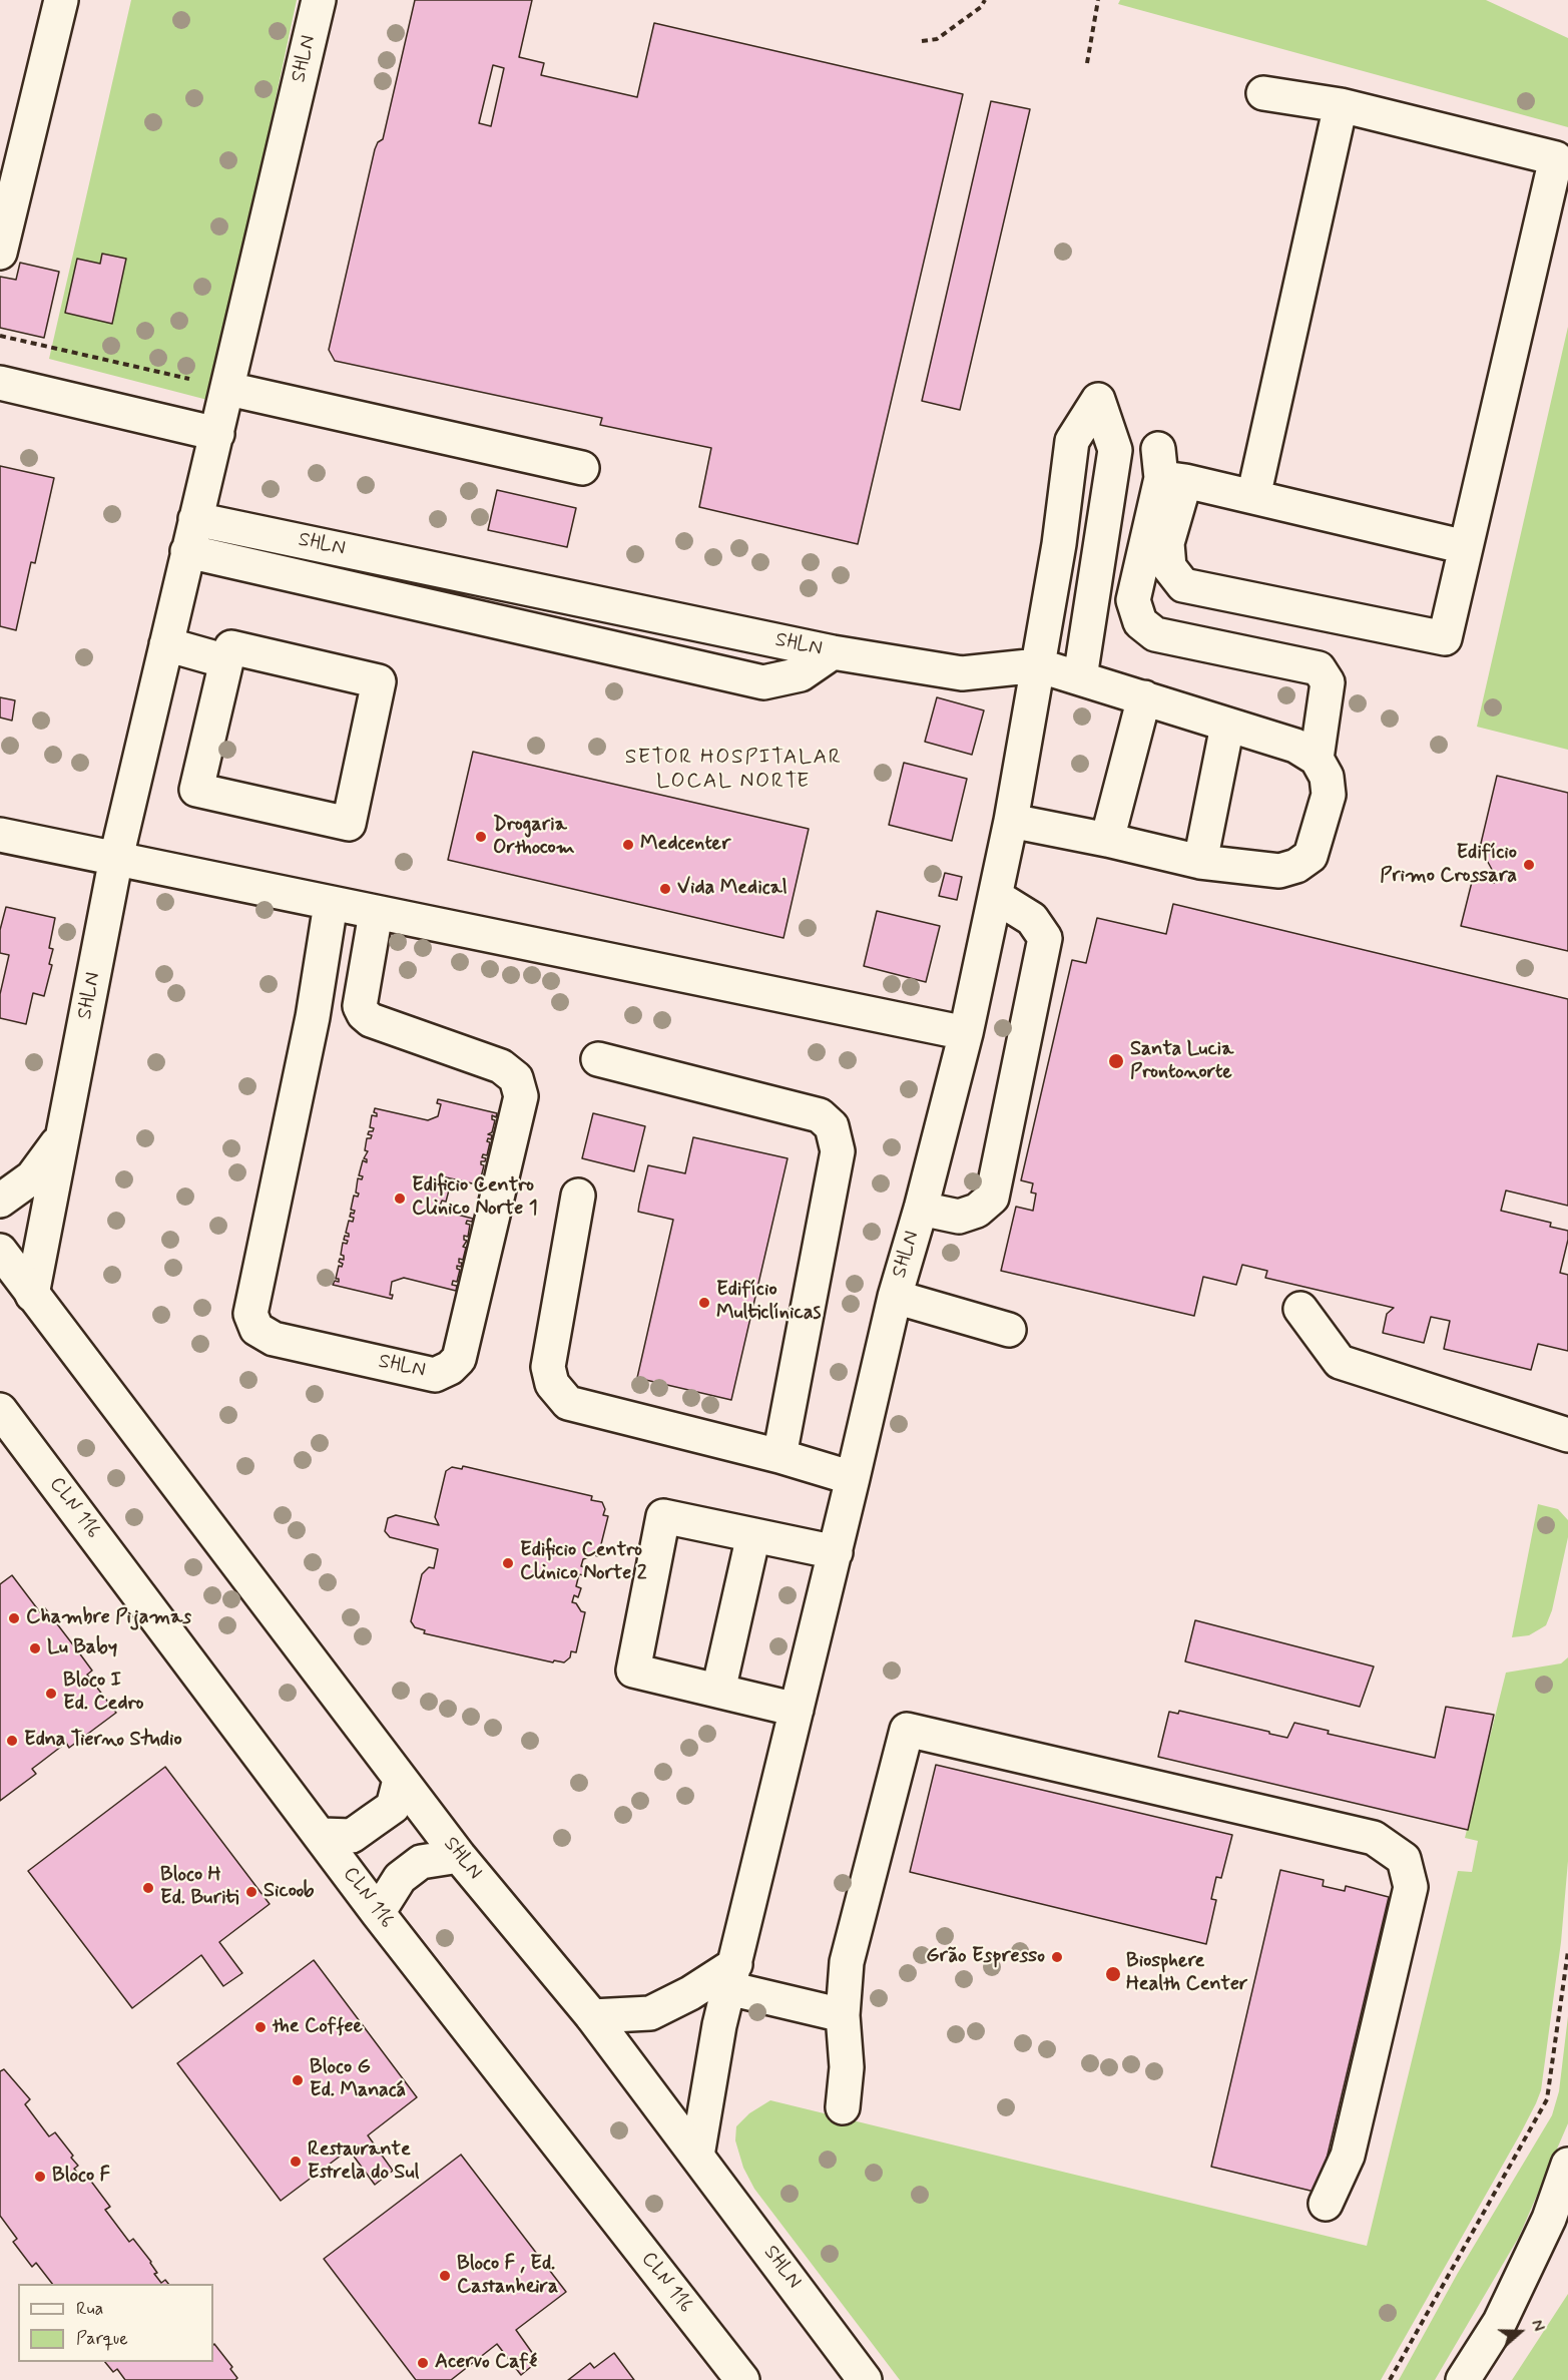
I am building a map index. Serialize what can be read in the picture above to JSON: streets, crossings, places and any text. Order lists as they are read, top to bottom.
{
  "streets": {
    "street": ["SHLN", "CLN 116"]
  },
  "districts": ["SETOR HOSPITALAR LOCAL NORTE"],
  "places": [
    "Drogaria Orthocom",
    "Medcenter",
    "Edifício Primo Crossara",
    "Vida Medical",
    "Santa Lucia Prontonorte",
    "Edificio Centro Clinico Norte 1",
    "Edifício Multiclínicas",
    "Edificio Centro Clinico Norte 2",
    "Chambre Pijamas",
    "Lu Baby",
    "Bloco I Ed. Cedro",
    "Edna Tierno Studio",
    "Bloco H Ed. Buriti",
    "Sicoob",
    "Grão Espresso",
    "Biosphere Health Center",
    "the Coffee",
    "Bloco G Ed. Manacá",
    "Restaurante Estrela do Sul",
    "Bloco F",
    "Bloco F , Ed. Castanheira",
    "Acervo Café"
  ],
  "legend": ["Rua", "Parque"],
  "north": "right"
}
